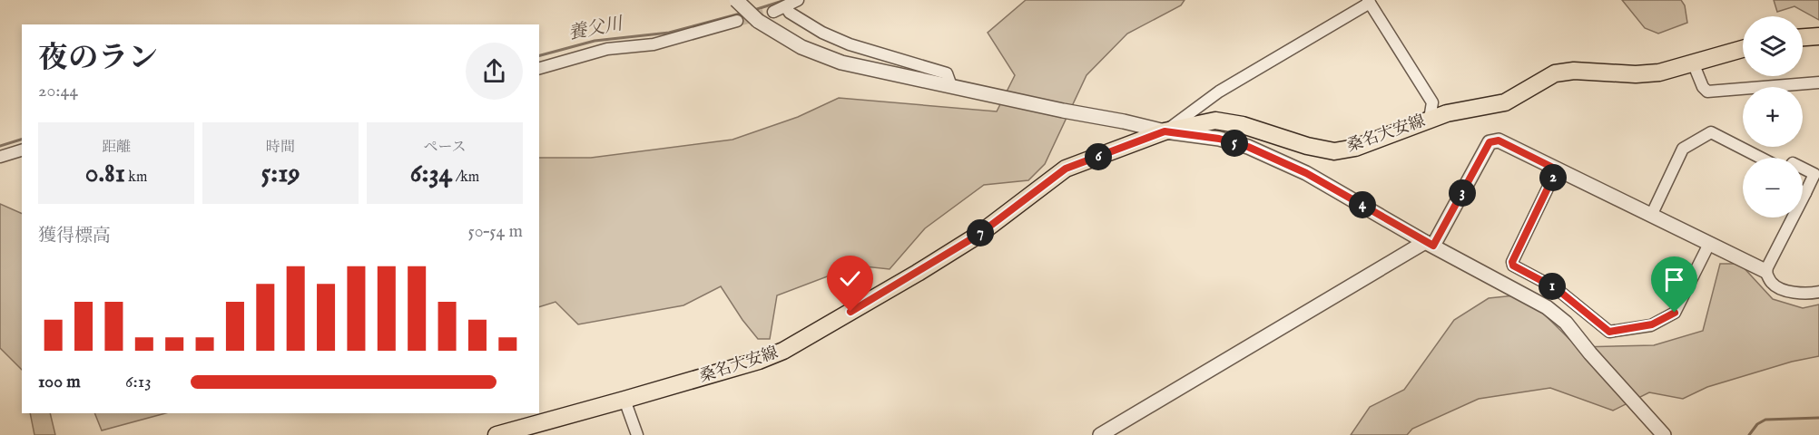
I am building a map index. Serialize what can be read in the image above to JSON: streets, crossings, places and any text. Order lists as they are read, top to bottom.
{
  "streets": {
    "main road": ["桑名大安線"]
  },
  "water": ["養父川"],
  "page": {
    "map_buttons": ["+", "−"],
    "heading": ["夜のラン", "20:44"],
    "stats": [
      ["距離", "0.81 km"],
      ["時間", "5:19"],
      ["ペース", "6:34 /km"]
    ],
    "pins": [
      "5",
      "6",
      "2",
      "3",
      "4",
      "7",
      "1"
    ],
    "chart": ["獲得標高", "50–54 m"],
    "list": [
      {
        "name": "100 m",
        "note": "6:13"
      }
    ]
  }
}
